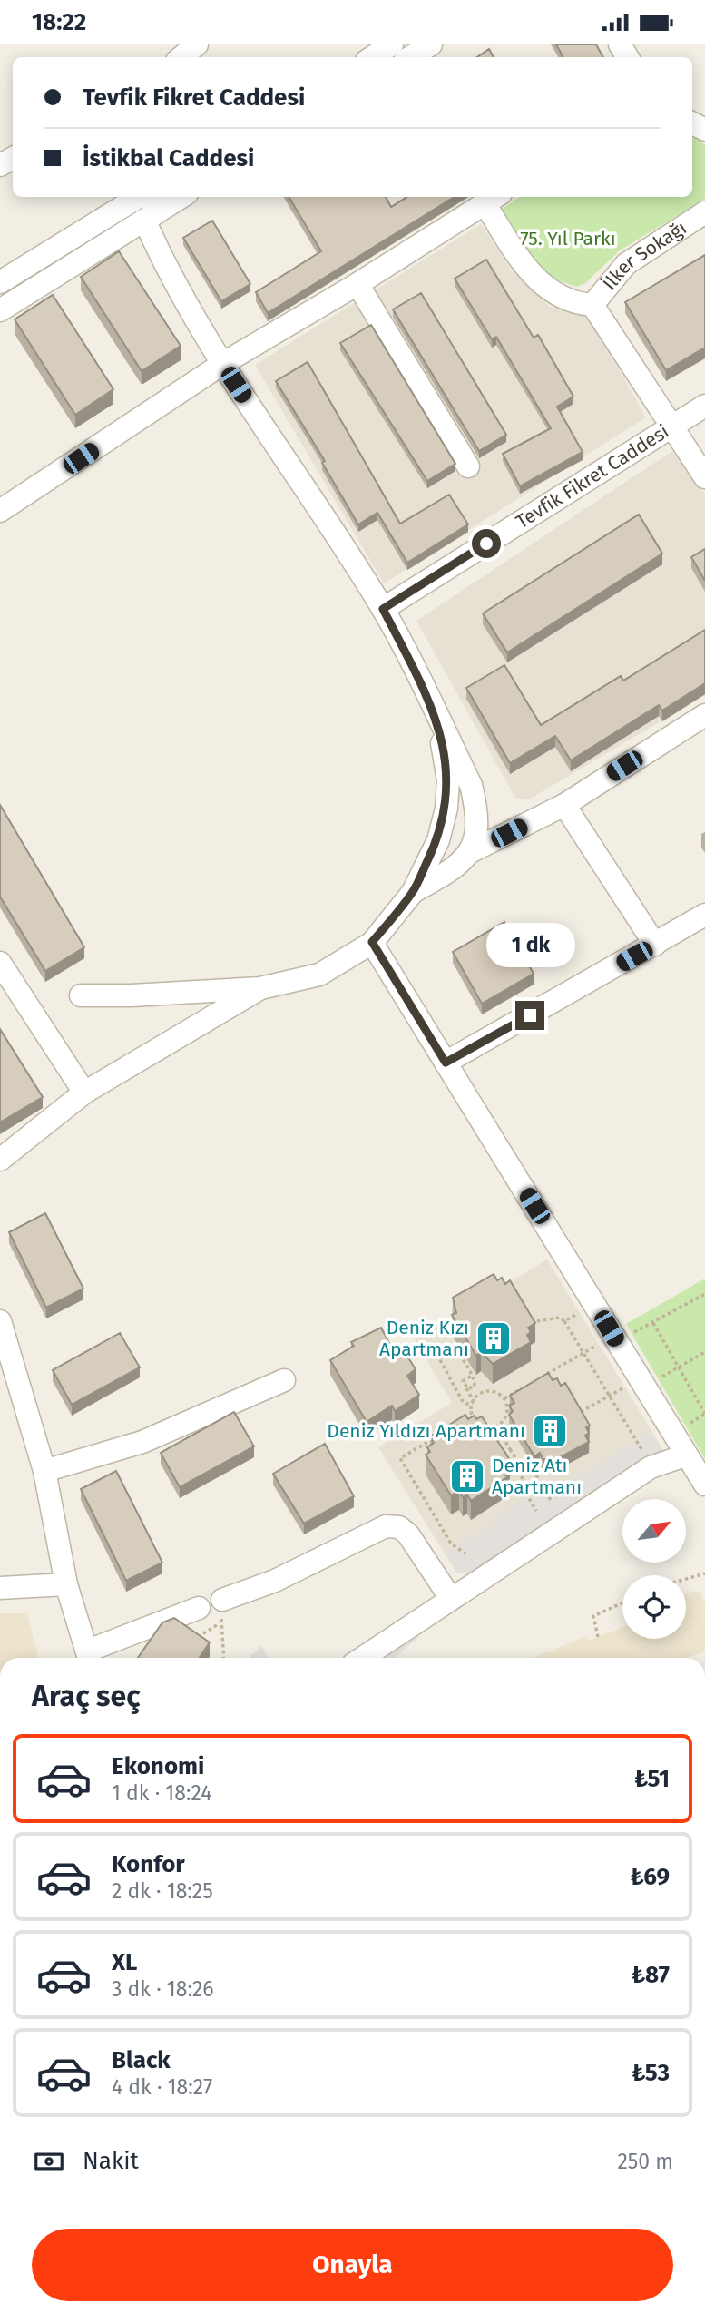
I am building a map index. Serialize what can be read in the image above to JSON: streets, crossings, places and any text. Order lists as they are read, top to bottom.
{
  "streets": {
    "street": ["İlker Sokağı", "Tevfik Fikret Caddesi"]
  },
  "parks": ["75. Yıl Parkı"],
  "places": {
    "building": ["Deniz Kızı Apartmanı", "Deniz Yıldızı Apartmanı", "Deniz Atı Apartmanı"]
  },
  "north": "top right",
  "page": {
    "status": "18:22",
    "banner": ["Tevfik Fikret Caddesi", "İstikbal Caddesi"],
    "bubble": "1 dk",
    "heading": "Araç seç",
    "list": [
      {
        "name": "Ekonomi",
        "note": "1 dk · 18:24",
        "value": "₺51"
      },
      {
        "name": "Konfor",
        "note": "2 dk · 18:25",
        "value": "₺69"
      },
      {
        "name": "XL",
        "note": "3 dk · 18:26",
        "value": "₺87"
      },
      {
        "name": "Black",
        "note": "4 dk · 18:27",
        "value": "₺53"
      }
    ],
    "pay": ["Nakit", "250 m"],
    "buttons": "Onayla"
  }
}
